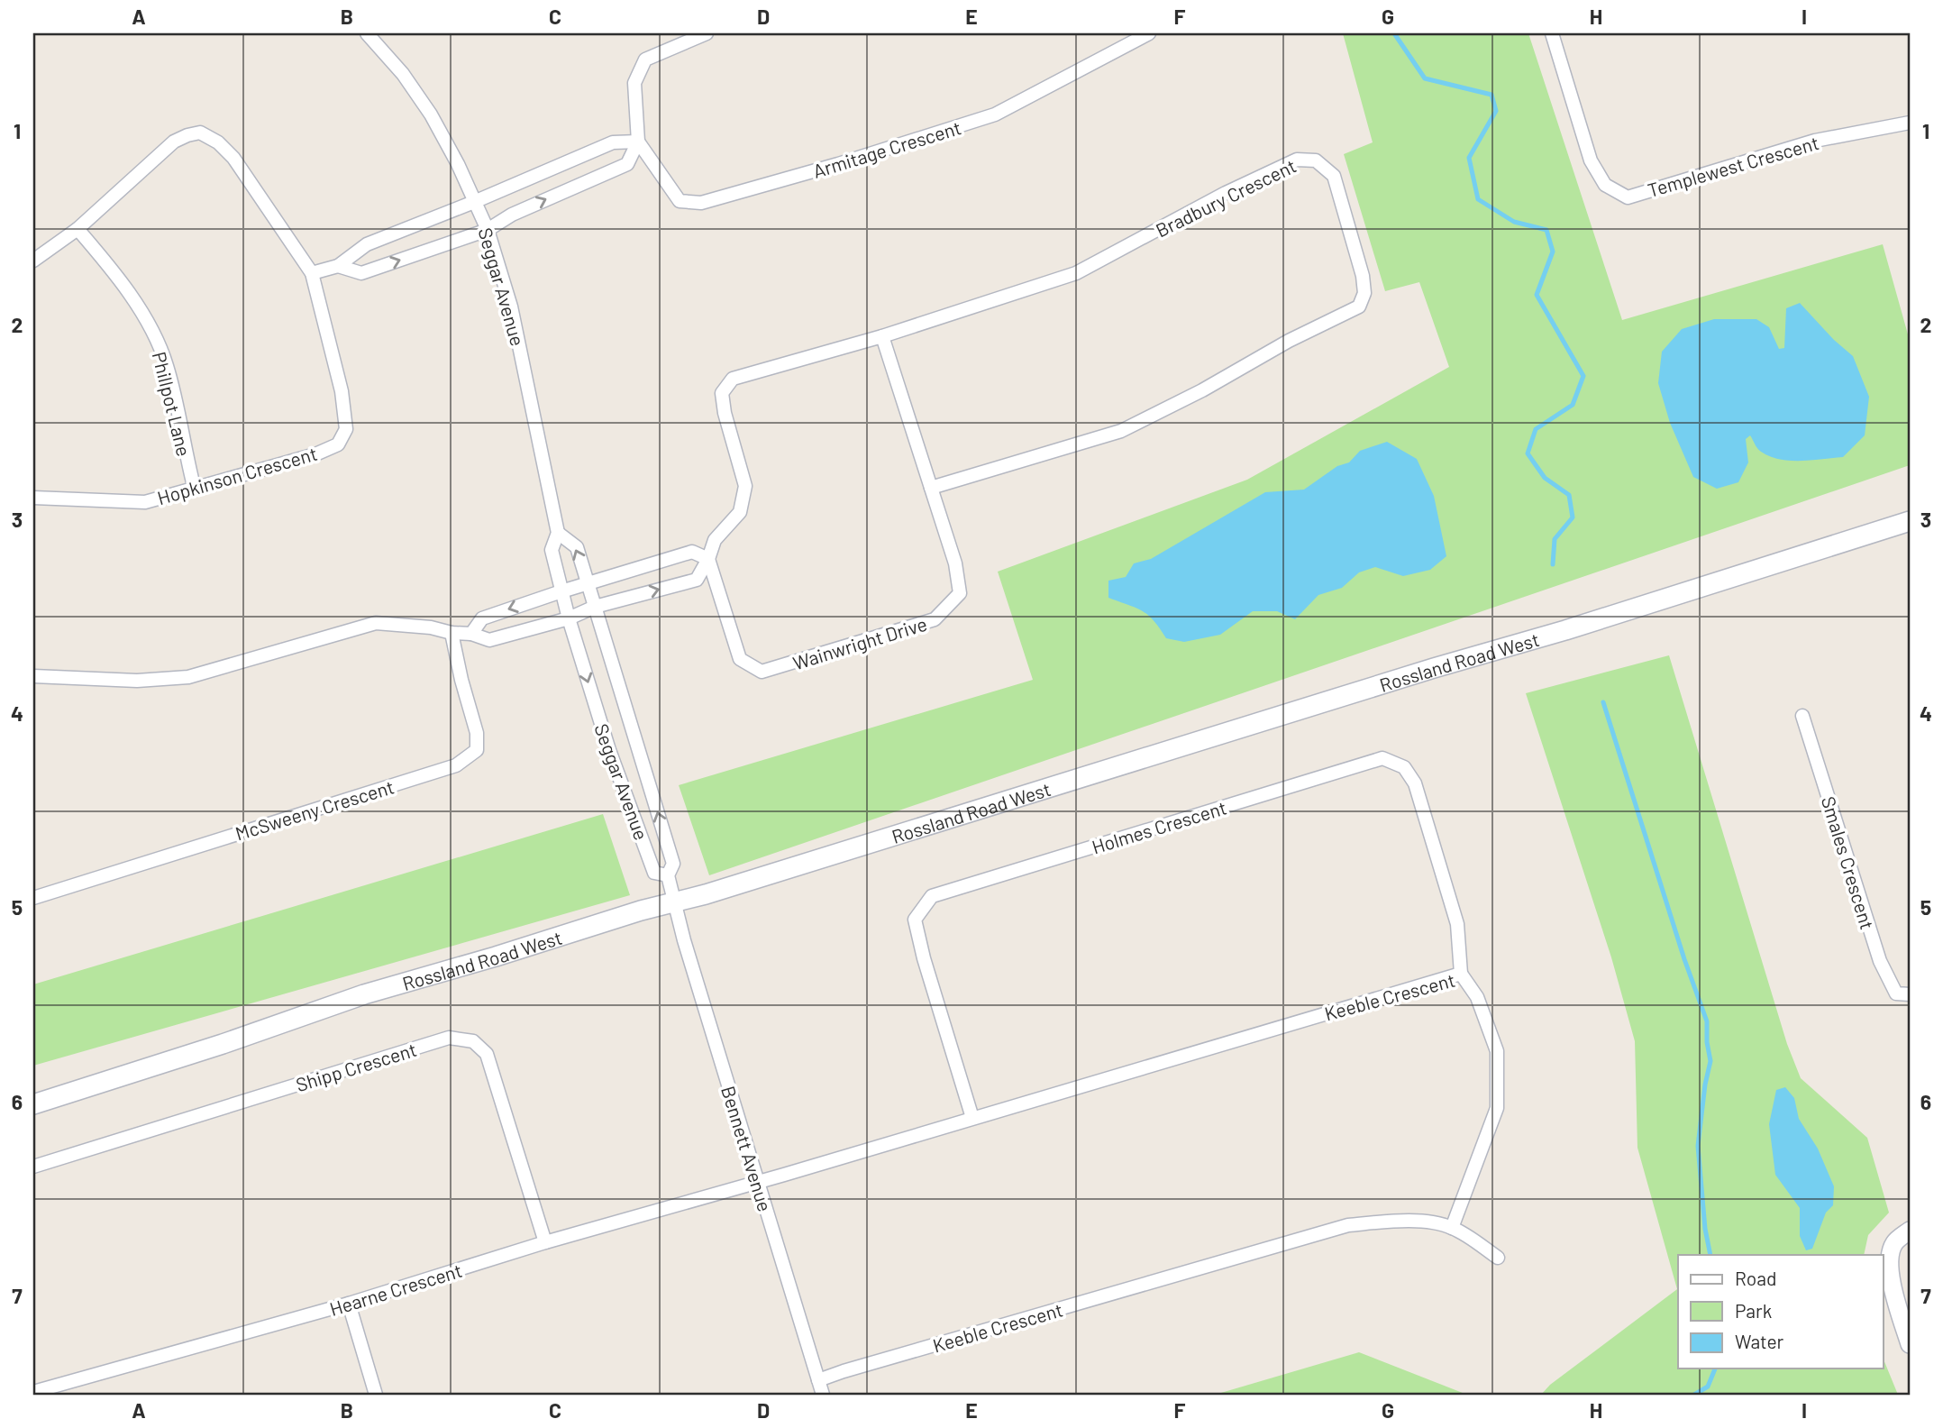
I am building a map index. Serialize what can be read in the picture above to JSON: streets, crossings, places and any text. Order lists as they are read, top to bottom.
{
  "streets": {
    "main road": ["Rossland Road West"],
    "street": [
      "Armitage Crescent",
      "Templewest Crescent",
      "Bradbury Crescent",
      "Seggar Avenue",
      "Phillpot Lane",
      "Hopkinson Crescent",
      "Wainwright Drive",
      "McSweeny Crescent",
      "Holmes Crescent",
      "Smales Crescent",
      "Keeble Crescent",
      "Shipp Crescent",
      "Bennett Avenue",
      "Hearne Crescent"
    ]
  },
  "crossings": [
    ["Bradbury Crescent", "Seggar Avenue"],
    ["Bradbury Crescent", "Wainwright Drive"],
    ["Seggar Avenue", "Rossland Road West"],
    ["Seggar Avenue", "Bennett Avenue"],
    ["Phillpot Lane", "Hopkinson Crescent"],
    ["Rossland Road West", "Bennett Avenue"],
    ["Holmes Crescent", "Keeble Crescent"],
    ["Keeble Crescent", "Bennett Avenue"],
    ["Keeble Crescent", "Hearne Crescent"],
    ["Shipp Crescent", "Hearne Crescent"],
    ["Bennett Avenue", "Hearne Crescent"]
  ],
  "legend": ["Road", "Park", "Water"],
  "grid": {
    "columns": [
      "A",
      "B",
      "C",
      "D",
      "E",
      "F",
      "G",
      "H",
      "I"
    ],
    "rows": [
      "1",
      "2",
      "3",
      "4",
      "5",
      "6",
      "7"
    ]
  }
}
